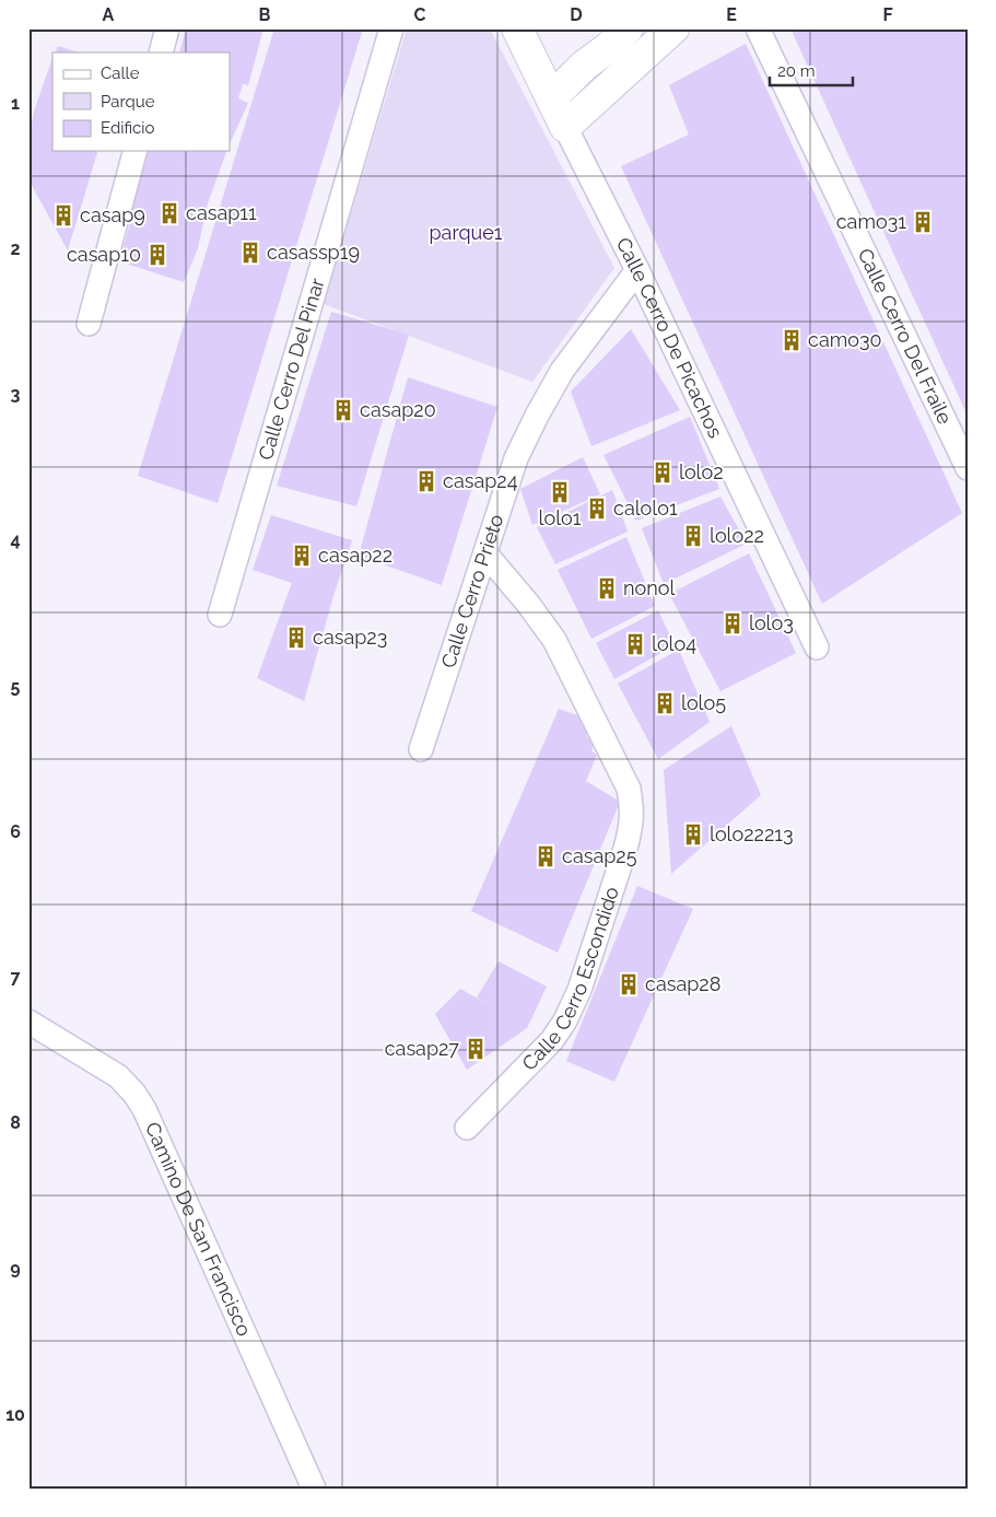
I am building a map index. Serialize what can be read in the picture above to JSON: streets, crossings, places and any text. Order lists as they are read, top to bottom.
{
  "streets": {
    "street": [
      "Calle Cerro De Picachos",
      "Calle Cerro Del Fraile",
      "Calle Cerro Del Pinar",
      "Calle Cerro Prieto",
      "Calle Cerro Escondido",
      "Camino De San Francisco"
    ]
  },
  "crossings": [
    ["Calle Cerro De Picachos", "Calle Cerro Prieto"],
    ["Calle Cerro Prieto", "Calle Cerro Escondido"]
  ],
  "parks": ["parque1"],
  "places": {
    "building": [
      "casap11",
      "casap9",
      "camo31",
      "casassp19",
      "casap10",
      "camo30",
      "casap20",
      "lolo2",
      "casap24",
      "lolo1",
      "calolo1",
      "lolo22",
      "casap22",
      "nonol",
      "lolo3",
      "casap23",
      "lolo4",
      "lolo5",
      "lolo22213",
      "casap25",
      "casap28",
      "casap27"
    ]
  },
  "legend": ["Calle", "Parque", "Edificio"],
  "scale_bar": "20 m",
  "grid": {
    "columns": [
      "A",
      "B",
      "C",
      "D",
      "E",
      "F"
    ],
    "rows": [
      "1",
      "2",
      "3",
      "4",
      "5",
      "6",
      "7",
      "8",
      "9",
      "10"
    ]
  }
}
